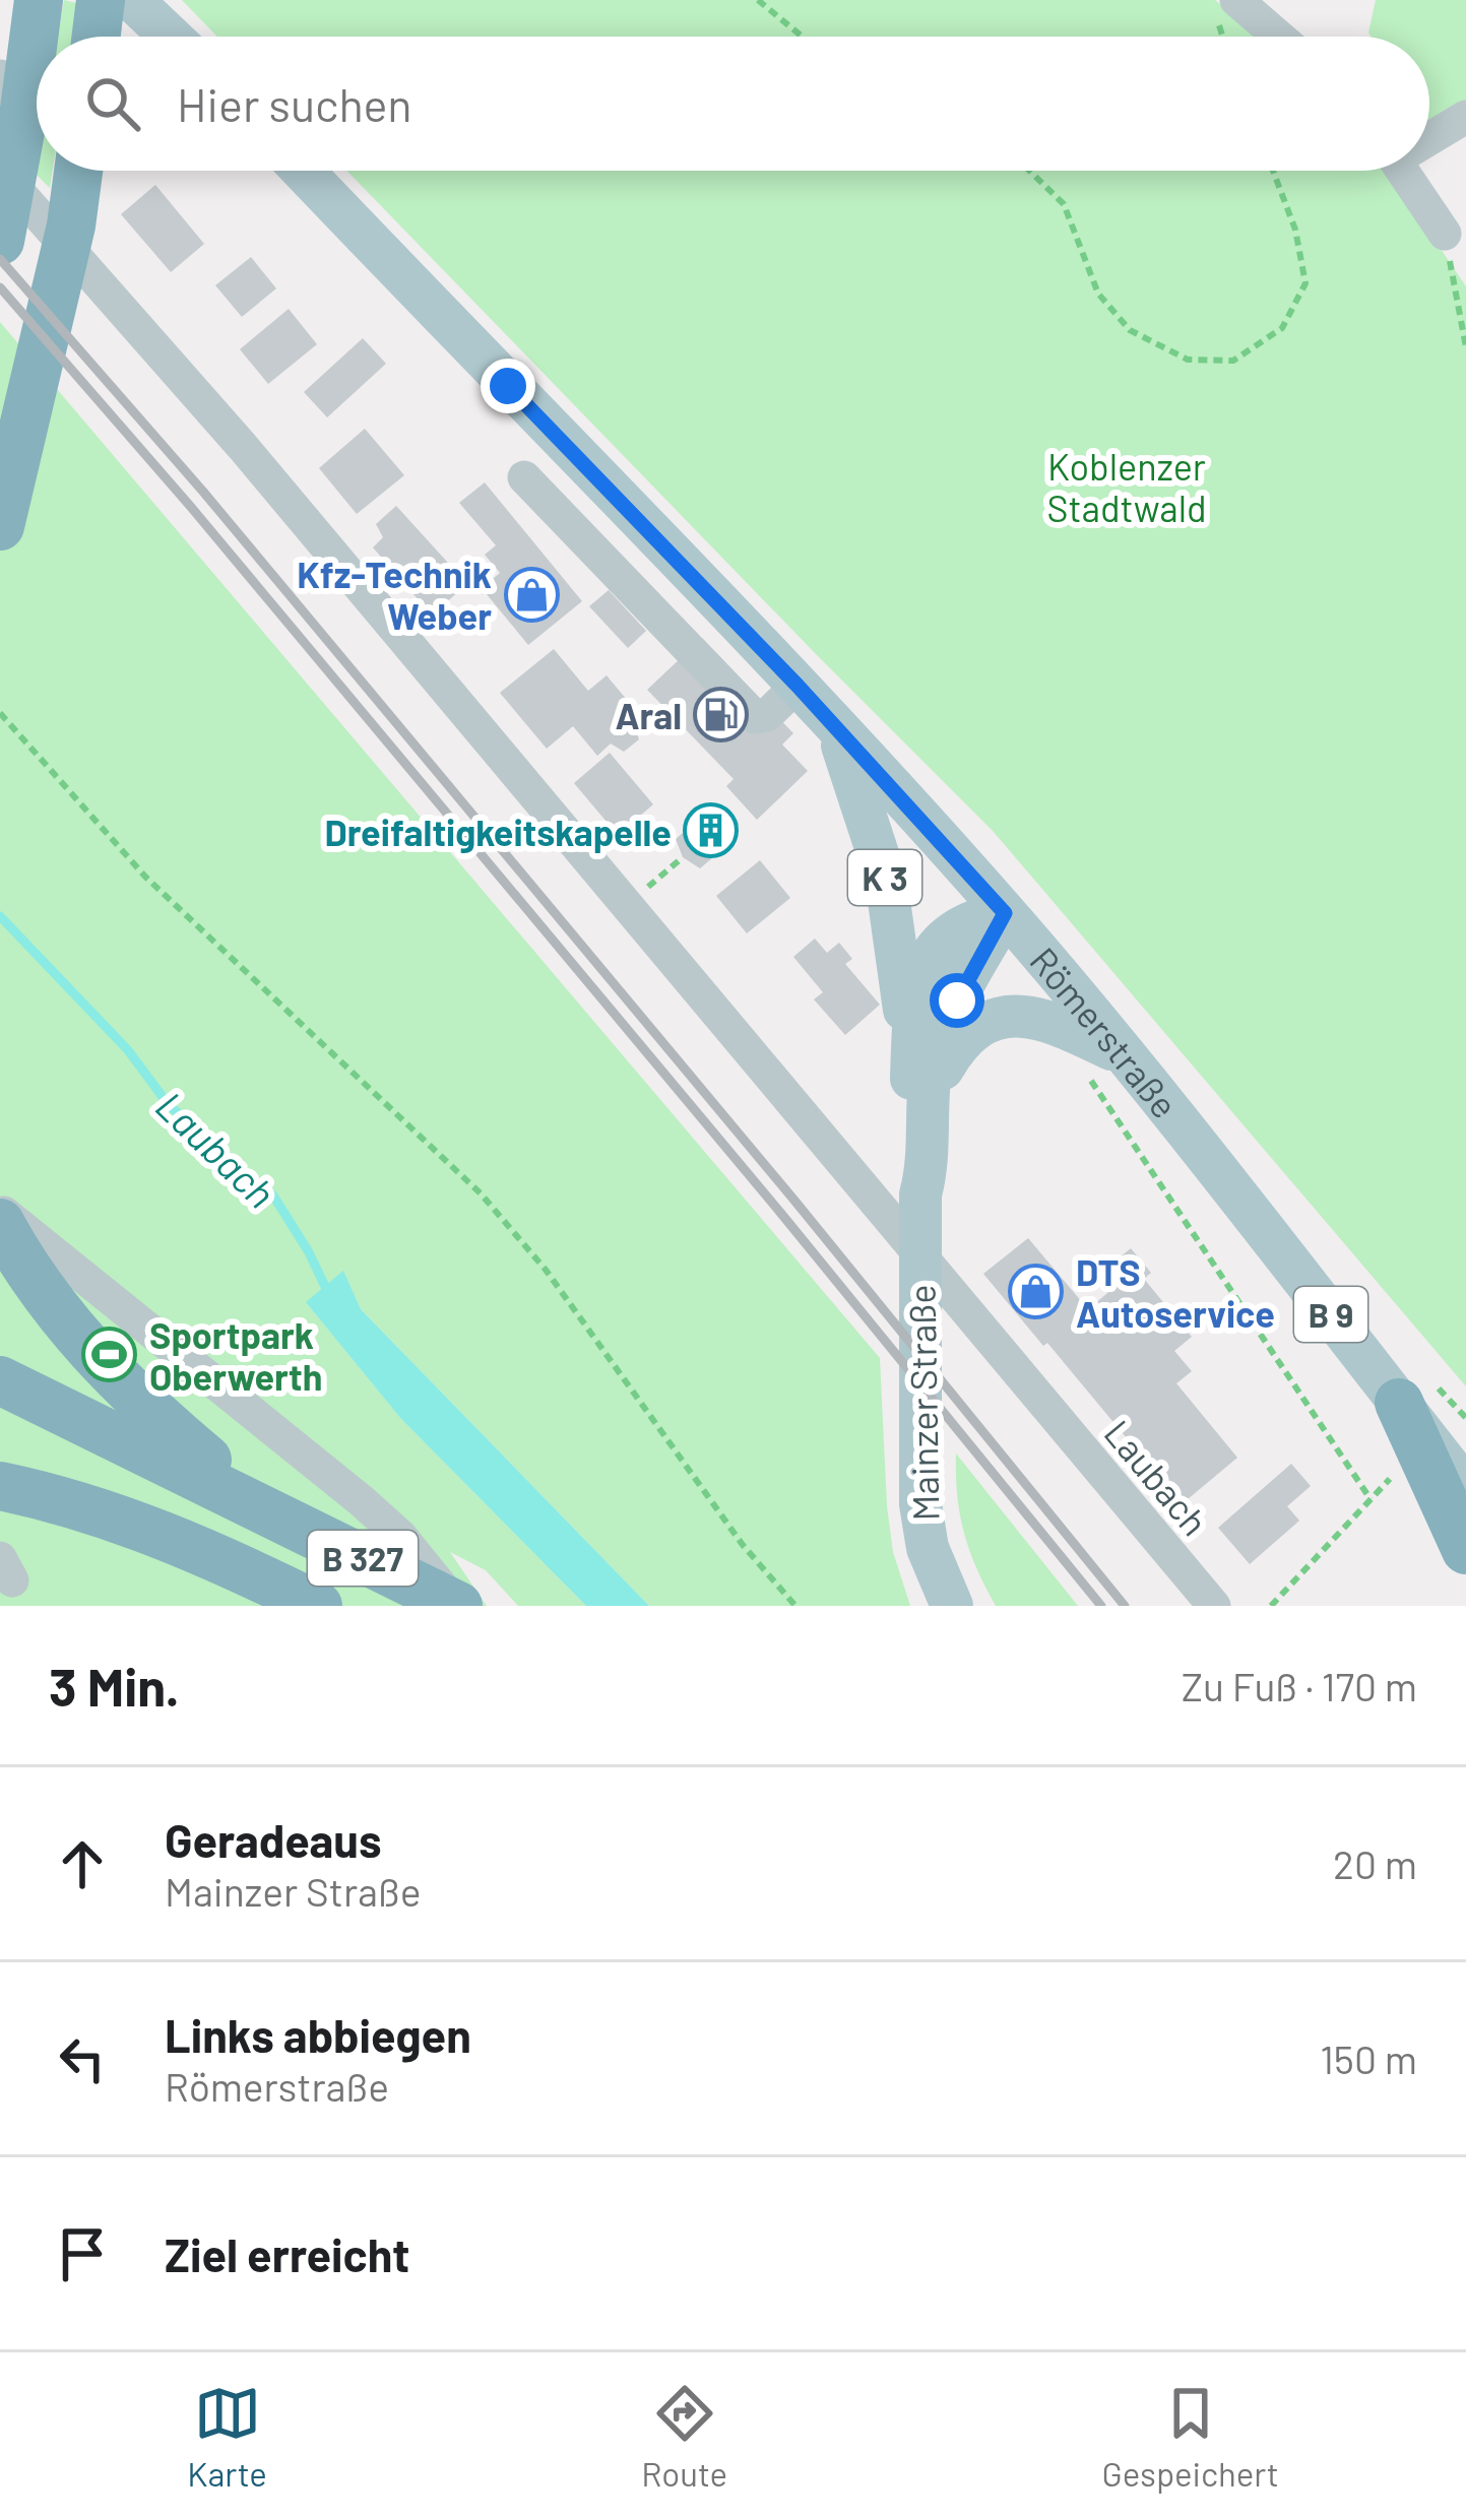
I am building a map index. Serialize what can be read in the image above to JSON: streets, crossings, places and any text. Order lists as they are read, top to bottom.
{
  "streets": {
    "highway": ["B 327"],
    "main road": [
      "K 3",
      "Römerstraße",
      "B 9",
      "Mainzer Straße"
    ],
    "street": ["Laubach"]
  },
  "crossings": [
    ["K 3", "Römerstraße"],
    ["K 3", "Mainzer Straße"],
    ["Römerstraße", "B 9"],
    ["Römerstraße", "Mainzer Straße"]
  ],
  "water": ["Laubach"],
  "parks": ["Koblenzer Stadtwald"],
  "places": {
    "shop": ["Kfz-Technik Weber", "DTS Autoservice"],
    "fuel station": ["Aral"],
    "building": ["Dreifaltigkeitskapelle"],
    "sports": ["Sportpark Oberwerth"]
  },
  "page": {
    "search": "Hier suchen",
    "heading": ["3 Min.", "Zu Fuß · 170 m"],
    "list": [
      ["Geradeaus", "Mainzer Straße", "20 m"],
      ["Links abbiegen", "Römerstraße", "150 m"],
      "Ziel erreicht"
    ],
    "nav": ["Karte", "Route", "Gespeichert"]
  }
}
